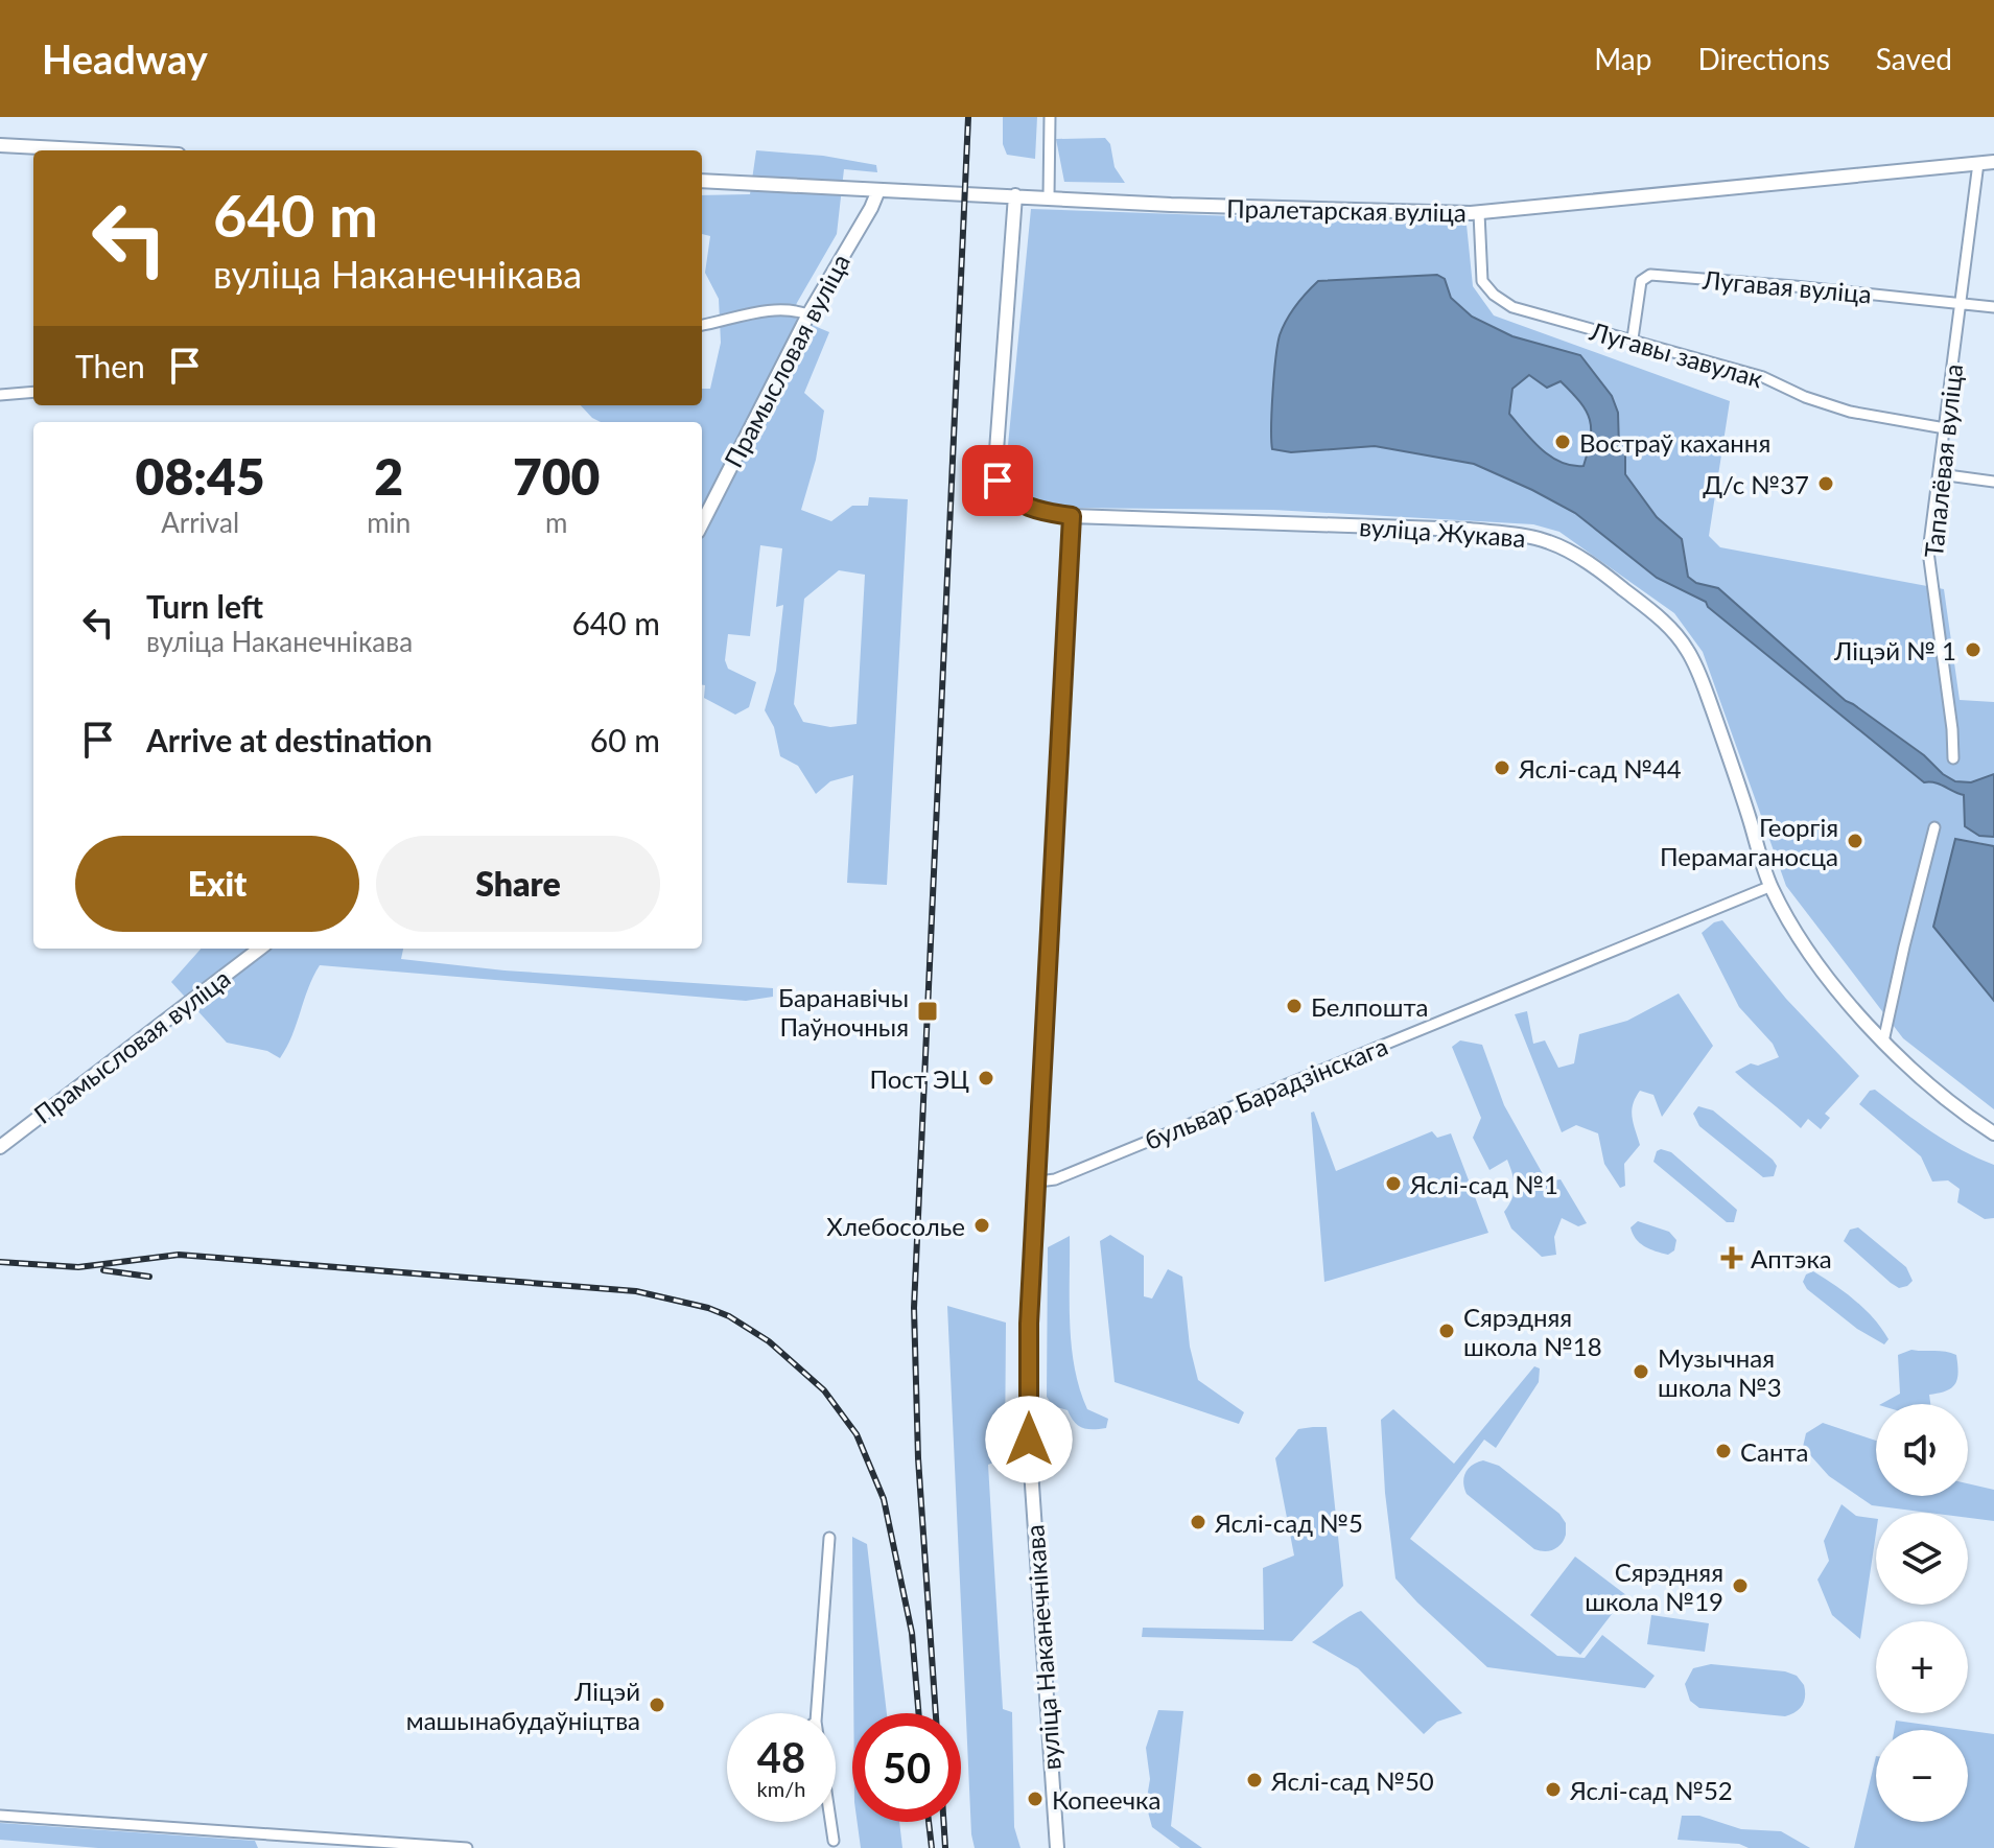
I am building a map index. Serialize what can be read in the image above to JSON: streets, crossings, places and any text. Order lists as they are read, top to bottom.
{
  "streets": {
    "main road": [
      "Пралетарская вуліца",
      "Прамысловая вуліца",
      "вуліца Жукава",
      "вуліца Наканечнікава"
    ],
    "street": [
      "Лугавая вуліца",
      "Лугавы завулак",
      "Тапалёвая вуліца",
      "бульвар Барадзінскага"
    ]
  },
  "crossings": [
    ["Пралетарская вуліца", "Лугавы завулак"],
    ["Пралетарская вуліца", "Прамысловая вуліца"],
    ["Пралетарская вуліца", "Тапалёвая вуліца"],
    ["Лугавая вуліца", "Лугавы завулак"],
    ["Лугавая вуліца", "Тапалёвая вуліца"],
    ["Лугавы завулак", "Тапалёвая вуліца"],
    ["вуліца Жукава", "бульвар Барадзінскага"],
    ["вуліца Жукава", "вуліца Наканечнікава"],
    ["бульвар Барадзінскага", "вуліца Наканечнікава"]
  ],
  "places": {
    "other": [
      "Востраў кахання",
      "Д/с №37",
      "Ліцэй № 1",
      "Яслі-сад №44",
      "Георгія Перамаганосца",
      "Белпошта",
      "Пост ЭЦ",
      "Яслі-сад №1",
      "Хлебосолье",
      "Сярэдняя школа №18",
      "Музычная школа №3",
      "Санта",
      "Яслі-сад №5",
      "Сярэдняя школа №19",
      "Ліцэй машынабудаўніцтва",
      "Яслі-сад №50",
      "Яслі-сад №52",
      "Копеечка"
    ],
    "transit": ["Баранавічы Паўночныя"],
    "health": ["Аптэка"]
  },
  "page": {
    "header": "Headway",
    "nav": ["Map", "Directions", "Saved"],
    "turn": ["640 m", "вуліца Наканечнікава"],
    "then": "Then",
    "eta": [
      "08:45",
      "Arrival",
      "2",
      "min",
      "700",
      "m"
    ],
    "list": [
      {
        "name": "Turn left",
        "note": "вуліца Наканечнікава",
        "value": "640 m"
      },
      {
        "name": "Arrive at destination",
        "value": "60 m"
      }
    ],
    "buttons": ["Exit", "Share"],
    "map_buttons": ["+", "−"],
    "speed": "48 km/h",
    "limit": "50"
  }
}
